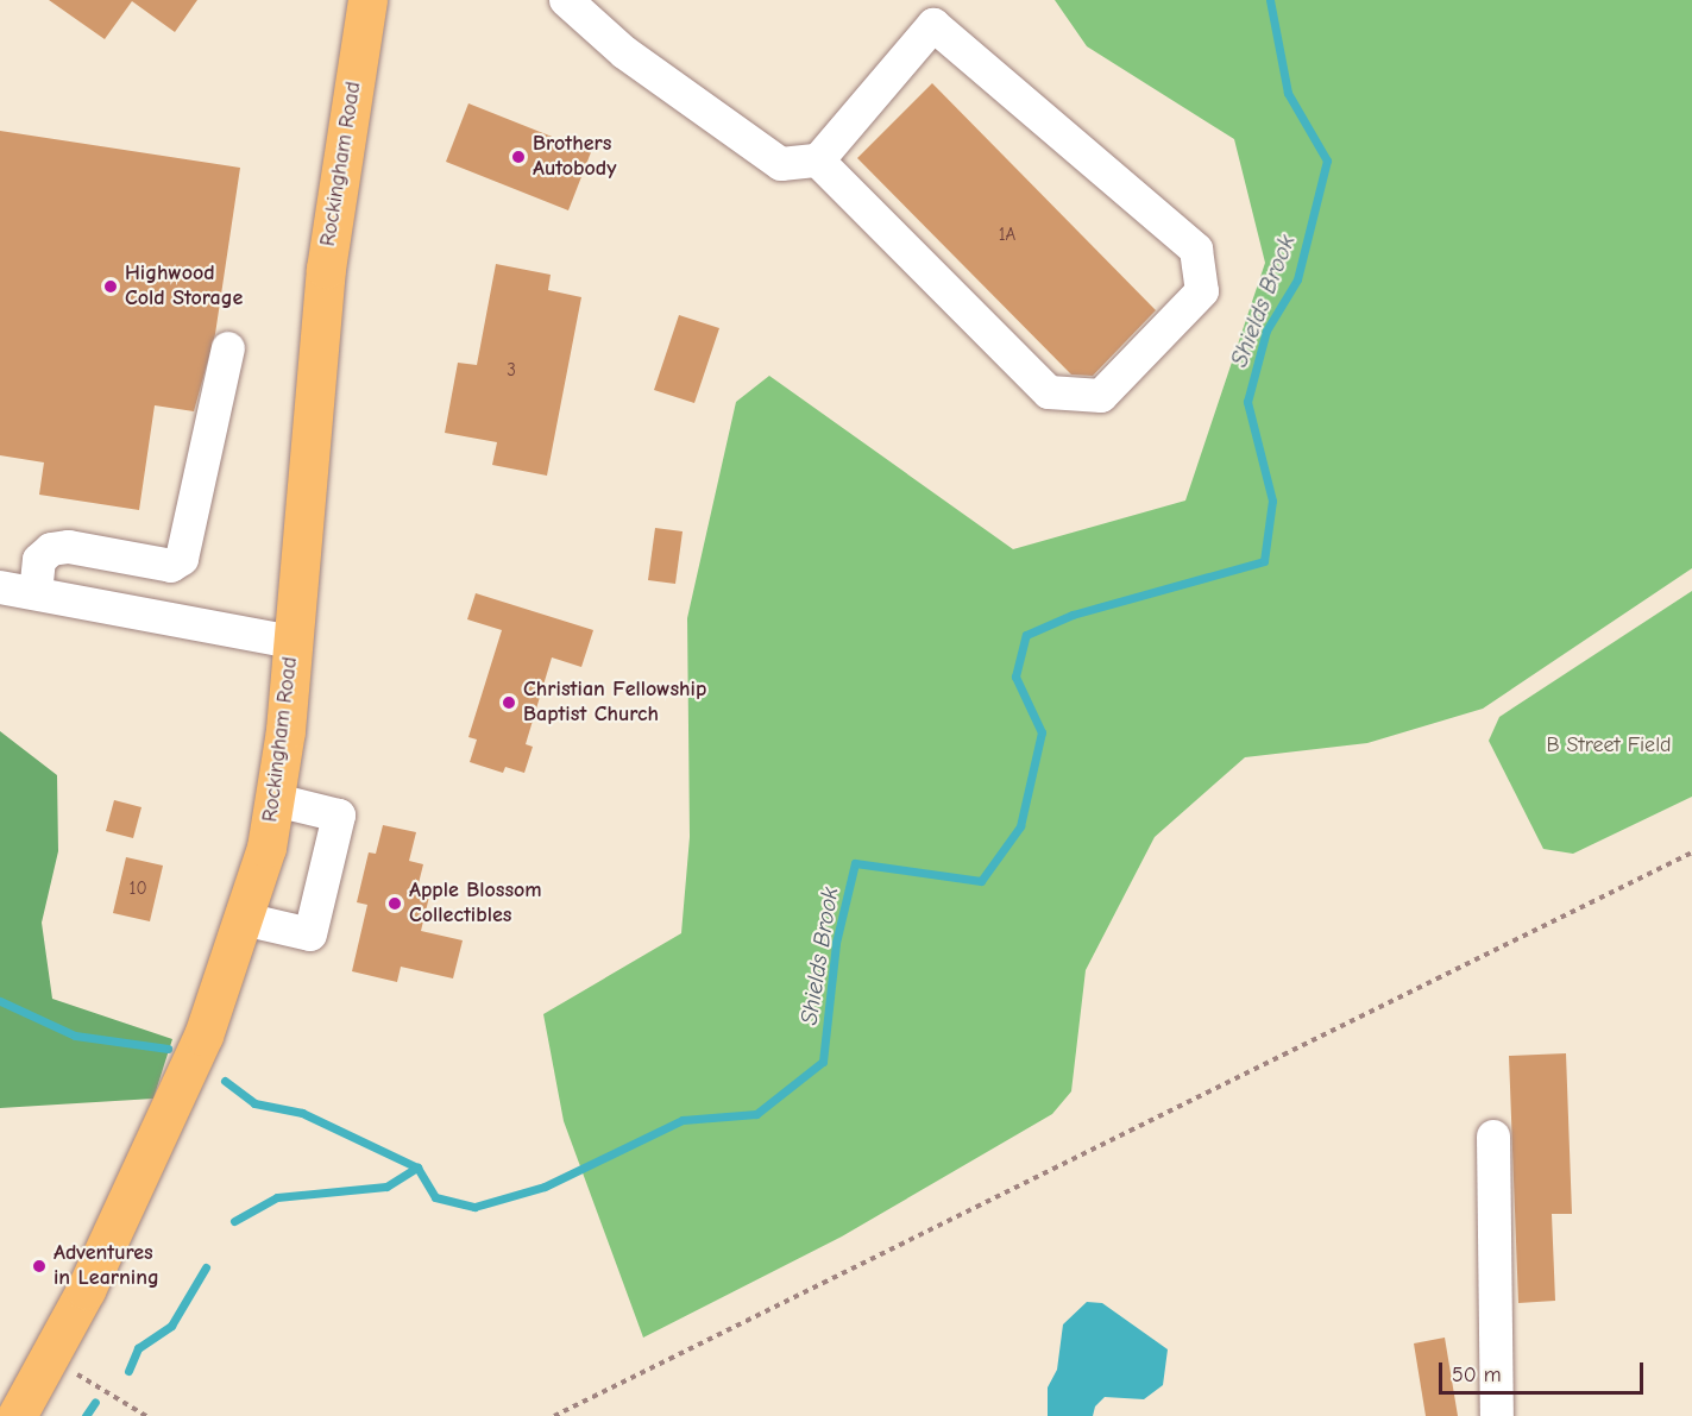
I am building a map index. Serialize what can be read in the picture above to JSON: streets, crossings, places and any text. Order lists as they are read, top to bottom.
{
  "streets": {
    "main road": ["Rockingham Road"]
  },
  "water": ["Shields Brook"],
  "parks": ["B Street Field"],
  "places": [
    "Brothers Autobody",
    "Highwood Cold Storage",
    "Christian Fellowship Baptist Church",
    "Apple Blossom Collectibles",
    "Adventures in Learning"
  ],
  "house_numbers": ["1A", "3", "10"],
  "scale_bar": "50 m"
}
